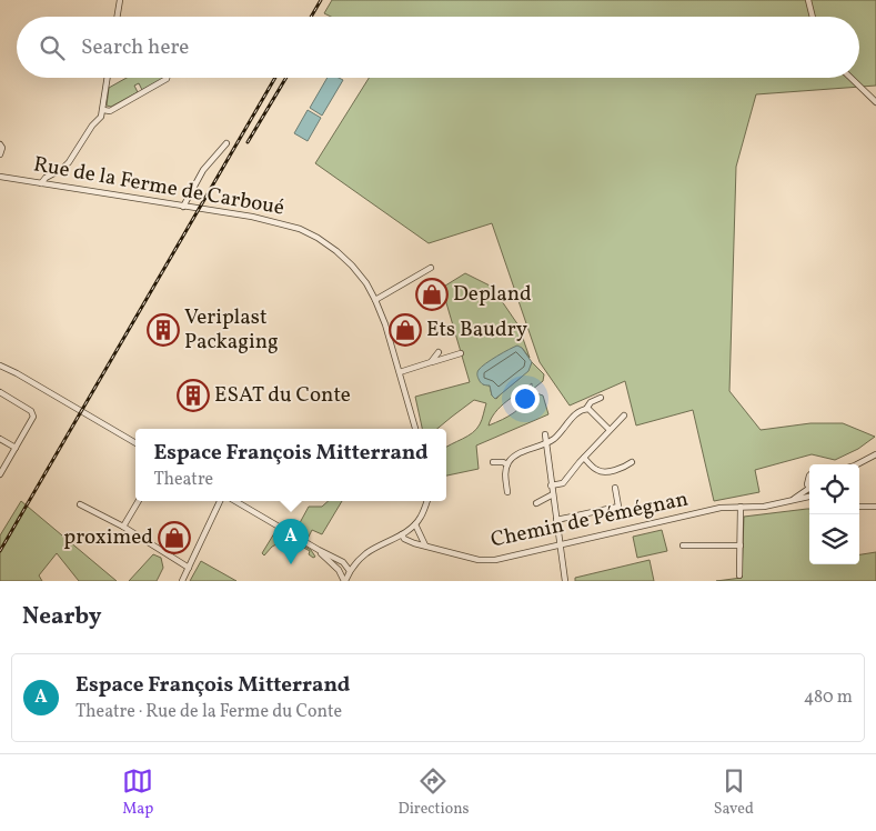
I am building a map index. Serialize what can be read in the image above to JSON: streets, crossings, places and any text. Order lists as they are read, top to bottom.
{
  "streets": {
    "street": ["Rue de la Ferme de Carboué", "Chemin de Pémégnan"]
  },
  "places": {
    "shop": ["Depland", "Ets Baudry", "proximed"],
    "building": ["Veriplast Packaging", "ESAT du Conte"]
  },
  "page": {
    "search": "Search here",
    "popup": ["Espace François Mitterrand", "Theatre"],
    "pins": "A",
    "heading": "Nearby",
    "list": [
      {
        "mark": "A",
        "name": "Espace François Mitterrand",
        "note": "Theatre · Rue de la Ferme du Conte",
        "value": "480 m"
      }
    ],
    "nav": ["Map", "Directions", "Saved"]
  }
}
